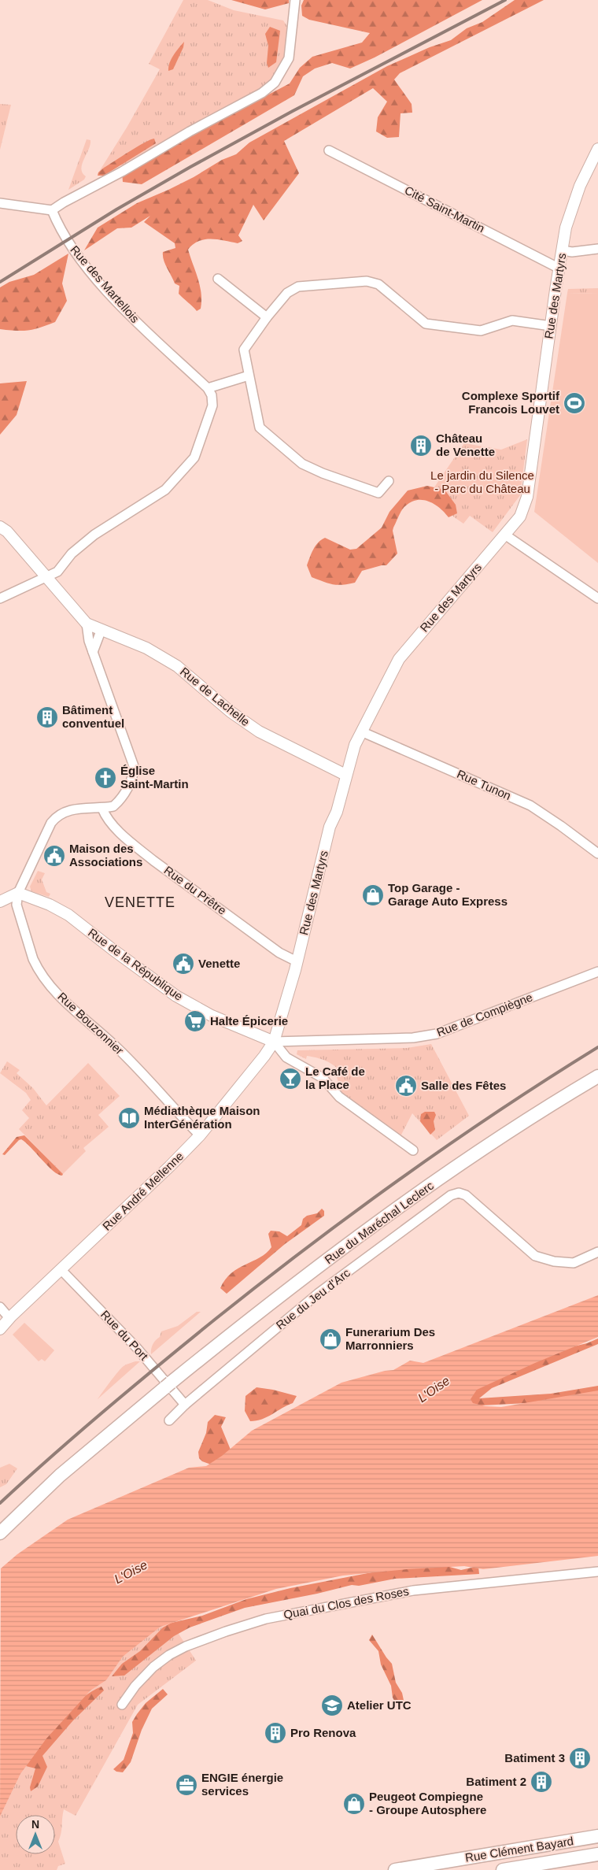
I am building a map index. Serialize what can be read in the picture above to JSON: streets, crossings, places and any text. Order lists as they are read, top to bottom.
{
  "streets": {
    "main road": ["Rue du Maréchal Leclerc", "Rue Clément Bayard"],
    "street": [
      "Cité Saint-Martin",
      "Rue des Martellois",
      "Rue des Martyrs",
      "Rue de Lachelle",
      "Rue Tunon",
      "Rue du Prêtre",
      "Rue de la République",
      "Rue de Compiègne",
      "Rue Bouzonnier",
      "Rue André Mellenne",
      "Rue du Jeu d'Arc",
      "Rue du Port",
      "Quai du Clos des Roses"
    ]
  },
  "crossings": [
    ["Cité Saint-Martin", "Rue des Martyrs"],
    ["Rue des Martyrs", "Rue de Lachelle"],
    ["Rue des Martyrs", "Rue Tunon"],
    ["Rue des Martyrs", "Rue du Prêtre"],
    ["Rue des Martyrs", "Rue de la République"],
    ["Rue des Martyrs", "Rue de Compiègne"],
    ["Rue des Martyrs", "Rue André Mellenne"],
    ["Rue de la République", "Rue de Compiègne"],
    ["Rue de la République", "Rue Bouzonnier"],
    ["Rue de la République", "Rue André Mellenne"],
    ["Rue de Compiègne", "Rue André Mellenne"],
    ["Rue Bouzonnier", "Rue André Mellenne"],
    ["Rue André Mellenne", "Rue du Port"],
    ["Rue du Jeu d'Arc", "Rue du Port"]
  ],
  "districts": ["VENETTE"],
  "water": ["L'Oise"],
  "parks": ["Le jardin du Silence - Parc du Château"],
  "places": {
    "sports": ["Complexe Sportif Francois Louvet"],
    "building": [
      "Château de Venette",
      "Bâtiment conventuel",
      "Pro Renova",
      "Batiment 3",
      "Batiment 2"
    ],
    "church": ["Église Saint-Martin"],
    "public building": ["Maison des Associations", "Venette", "Salle des Fêtes"],
    "shop": ["Top Garage - Garage Auto Express", "Funerarium Des Marronniers", "Peugeot Compiegne - Groupe Autosphere"],
    "supermarket": ["Halte Épicerie"],
    "bar": ["Le Café de la Place"],
    "library": ["Médiathèque Maison InterGénération"],
    "school or university": ["Atelier UTC"],
    "office": ["ENGIE énergie services"]
  },
  "north": "top"
}
